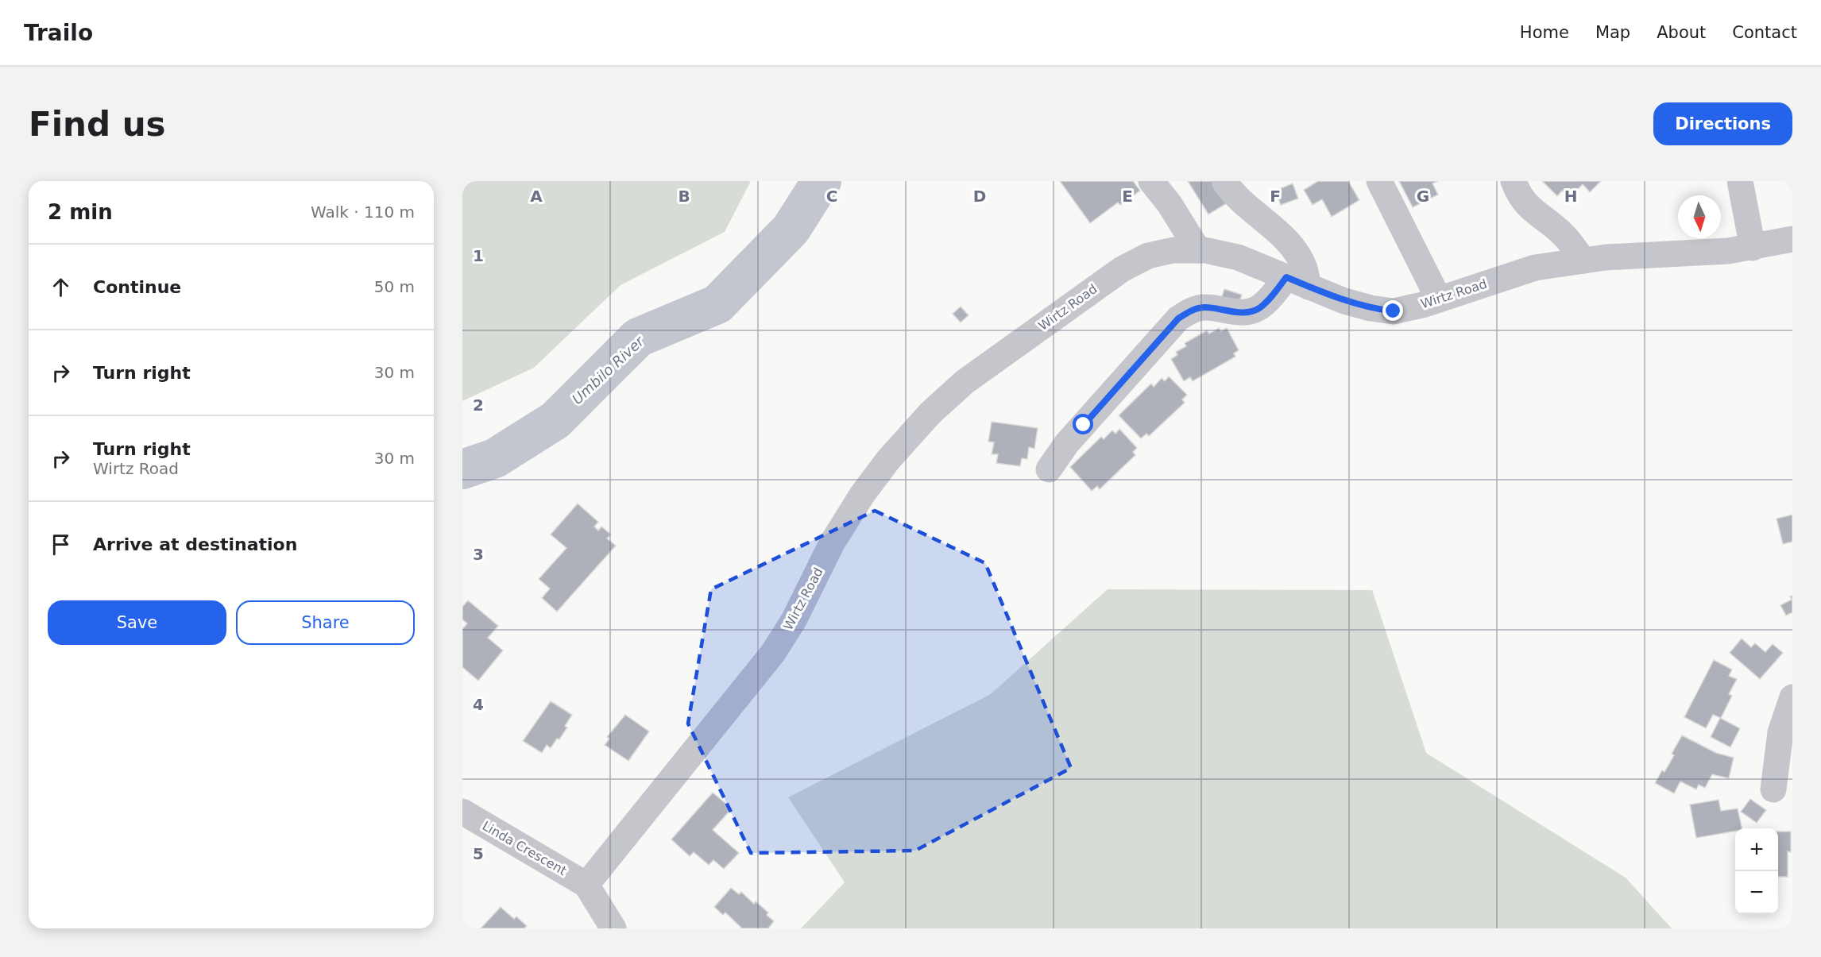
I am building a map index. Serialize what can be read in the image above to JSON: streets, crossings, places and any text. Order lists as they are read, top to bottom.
{
  "streets": {
    "street": ["Wirtz Road", "Linda Crescent"]
  },
  "crossings": [
    ["Wirtz Road", "Linda Crescent"]
  ],
  "water": ["Umbilo River"],
  "north": "bottom",
  "page": {
    "header": "Trailo",
    "nav": [
      "Home",
      "Map",
      "About",
      "Contact"
    ],
    "buttons": [
      "Directions",
      ["Save", "Share"]
    ],
    "title": "Find us",
    "heading": ["2 min", "Walk · 110 m"],
    "list": [
      ["Continue", "50 m"],
      ["Turn right", "30 m"],
      ["Turn right", "Wirtz Road", "30 m"],
      "Arrive at destination"
    ],
    "map_buttons": ["+", "−"]
  },
  "grid": {
    "columns": [
      "A",
      "B",
      "C",
      "D",
      "E",
      "F",
      "G",
      "H"
    ],
    "rows": [
      "1",
      "2",
      "3",
      "4",
      "5"
    ]
  }
}
